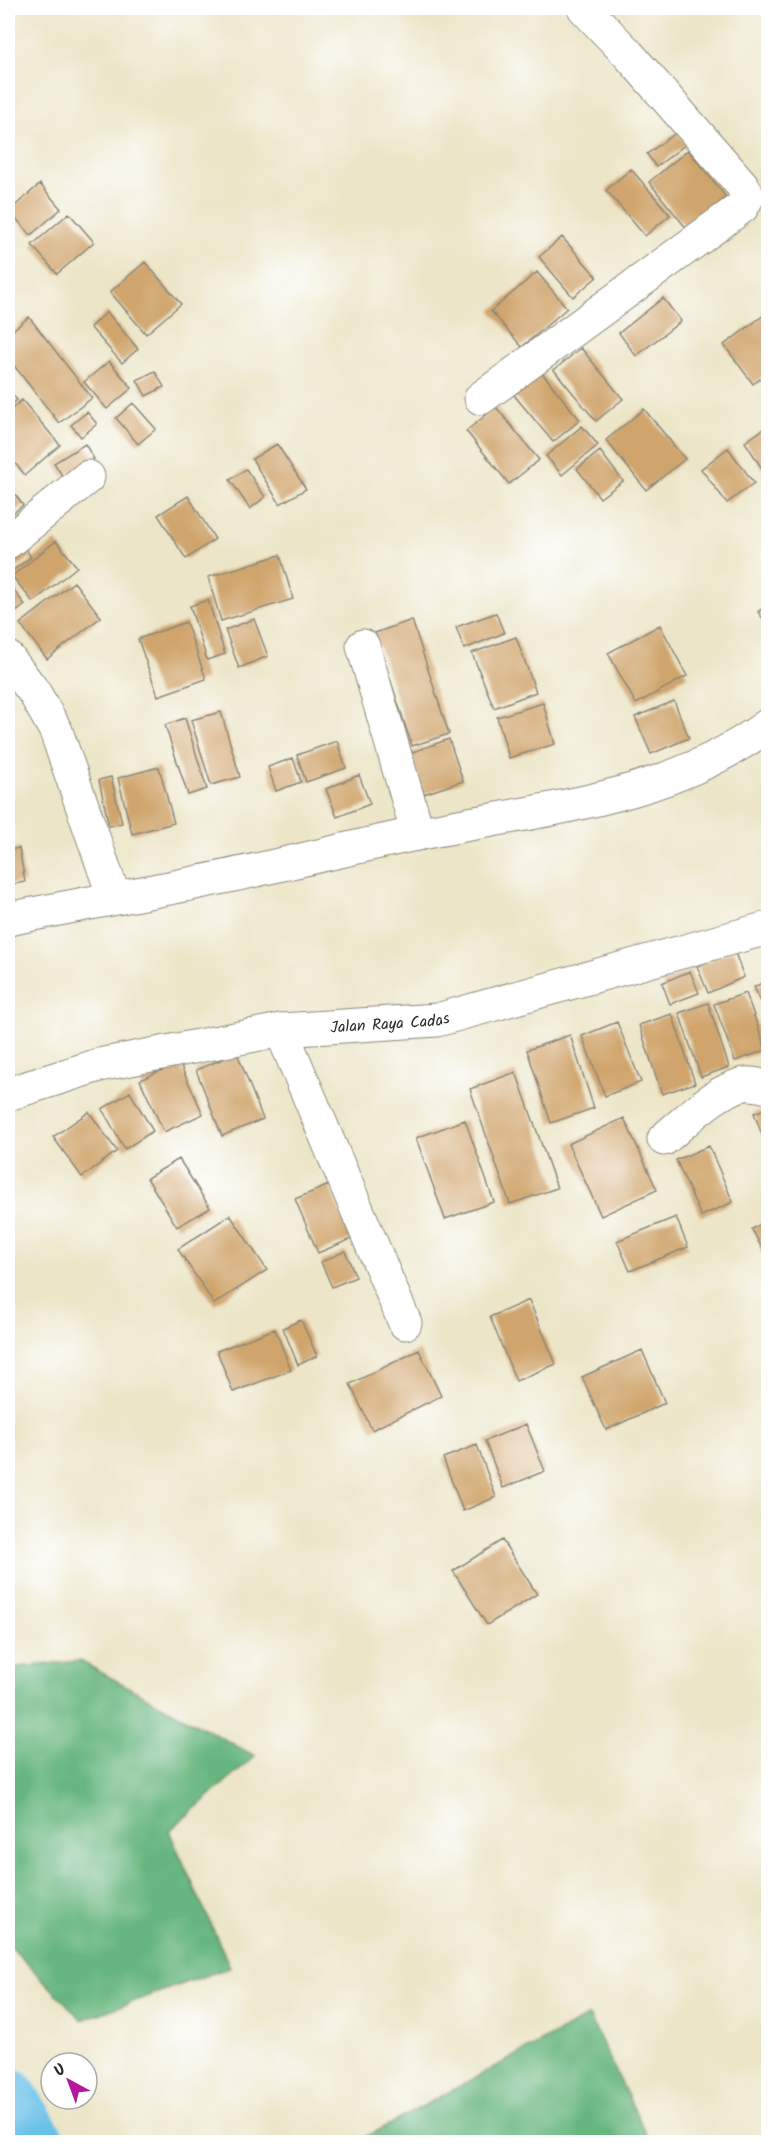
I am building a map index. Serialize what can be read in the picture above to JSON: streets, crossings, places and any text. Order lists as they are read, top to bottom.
{
  "streets": {
    "street": ["Jalan Raya Cadas"]
  },
  "north": "top left"
}
